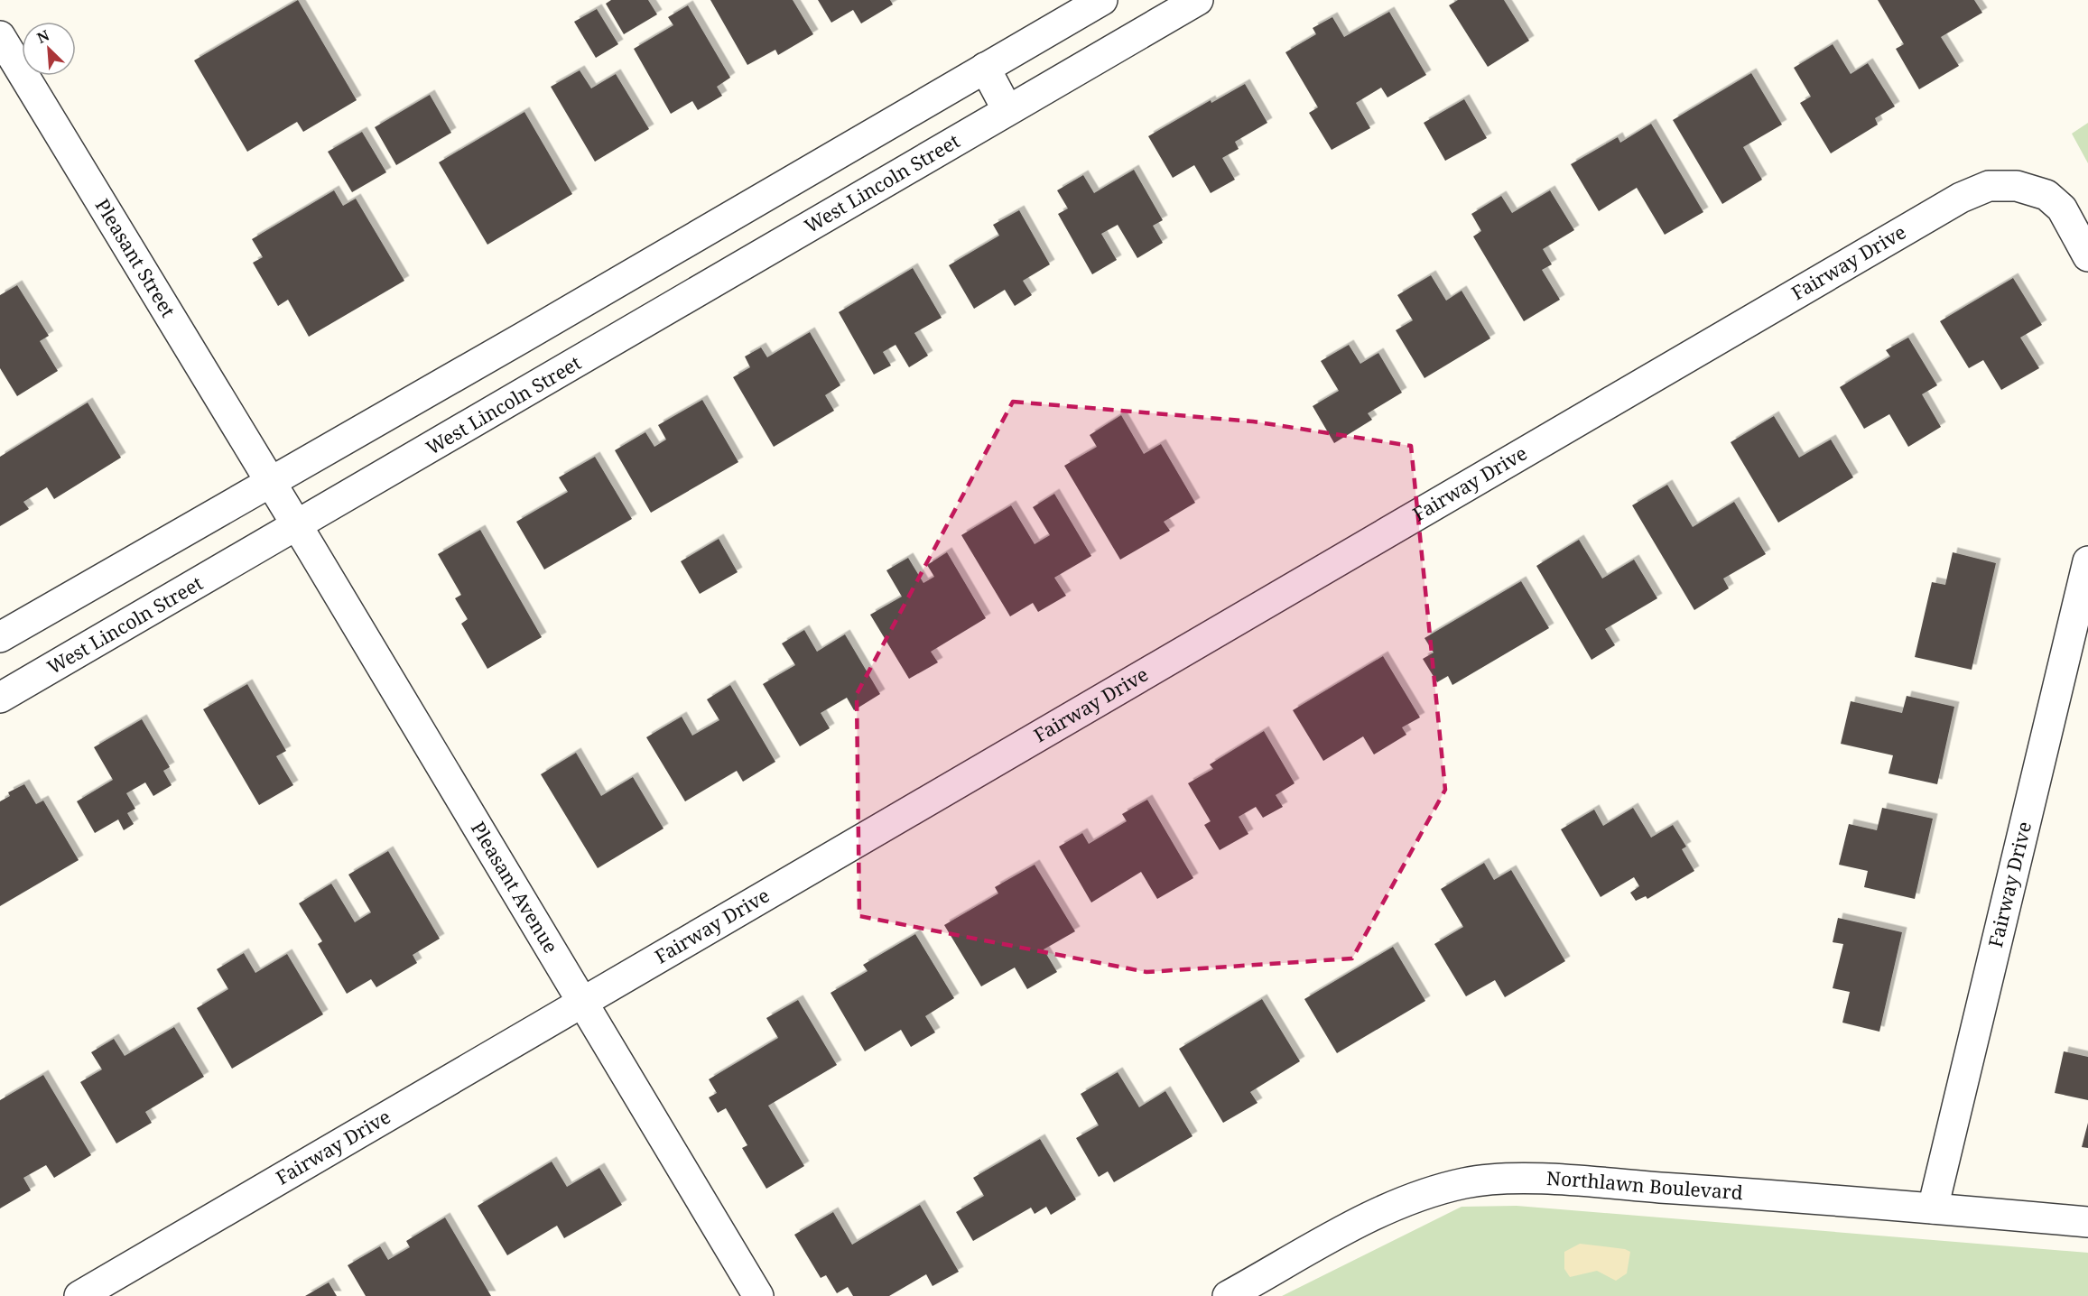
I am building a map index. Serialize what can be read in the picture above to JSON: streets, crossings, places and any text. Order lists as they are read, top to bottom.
{
  "streets": {
    "street": [
      "West Lincoln Street",
      "Pleasant Street",
      "Fairway Drive",
      "Pleasant Avenue",
      "Northlawn Boulevard"
    ]
  },
  "crossings": [
    ["West Lincoln Street", "Pleasant Avenue"],
    ["Pleasant Street", "Pleasant Avenue"],
    ["Fairway Drive", "Pleasant Avenue"],
    ["Fairway Drive", "Northlawn Boulevard"]
  ],
  "north": "top left"
}
